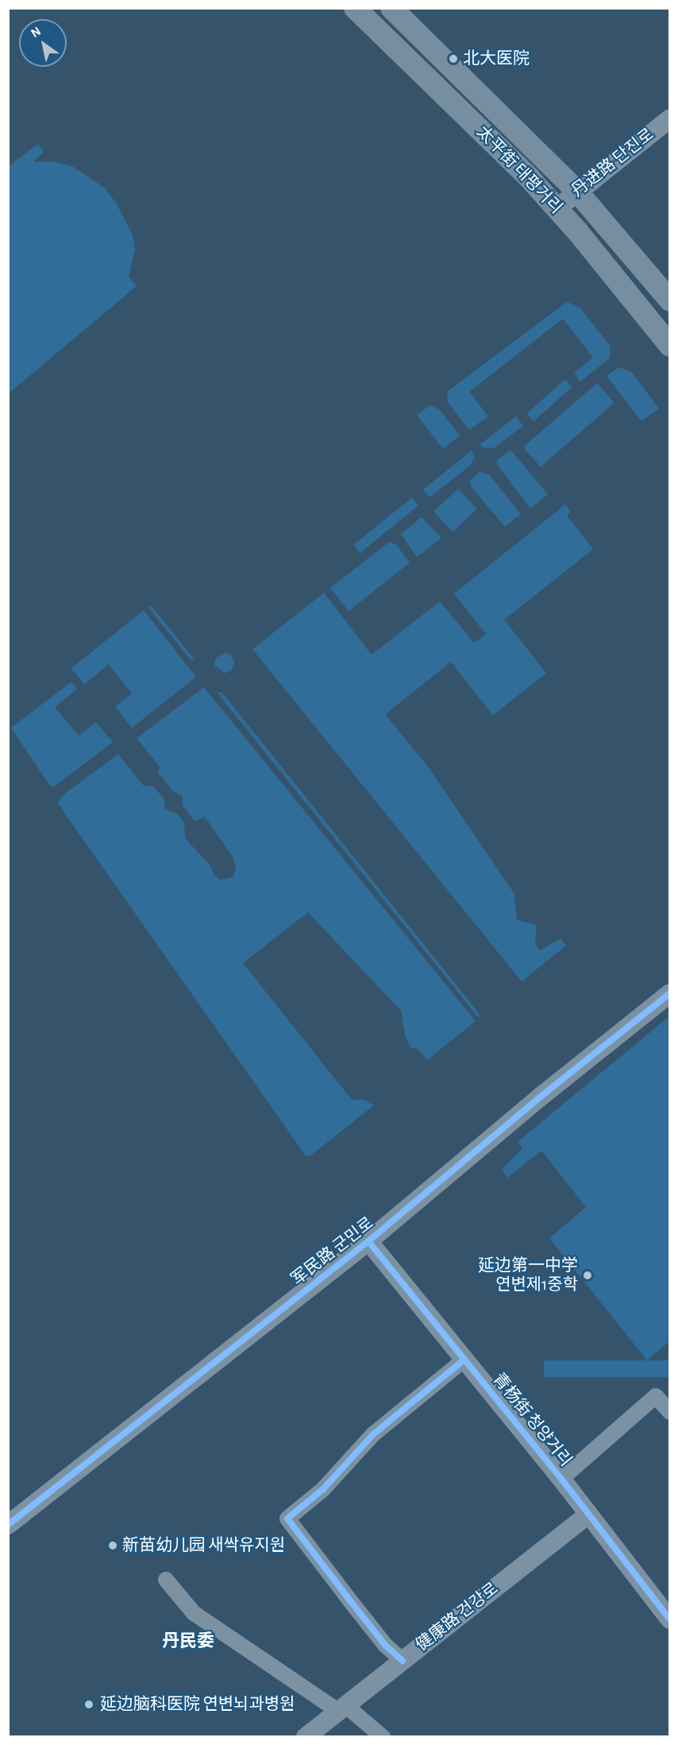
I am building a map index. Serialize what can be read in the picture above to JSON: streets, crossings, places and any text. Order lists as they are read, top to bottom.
{
  "streets": {
    "main road": ["太平街 태평거리"],
    "street": [
      "丹进路 단진로",
      "军民路 군민로",
      "青杨街 청양거리",
      "健康路 건강로"
    ]
  },
  "crossings": [
    ["丹进路 단진로", "太平街 태평거리"],
    ["军民路 군민로", "青杨街 청양거리"],
    ["青杨街 청양거리", "健康路 건강로"]
  ],
  "districts": ["丹民委"],
  "places": [
    "北大医院",
    "延边第一中学 연변제1중학",
    "新苗幼儿园 새싹유지원",
    "延边脑科医院 연변뇌과병원"
  ],
  "north": "top left"
}
